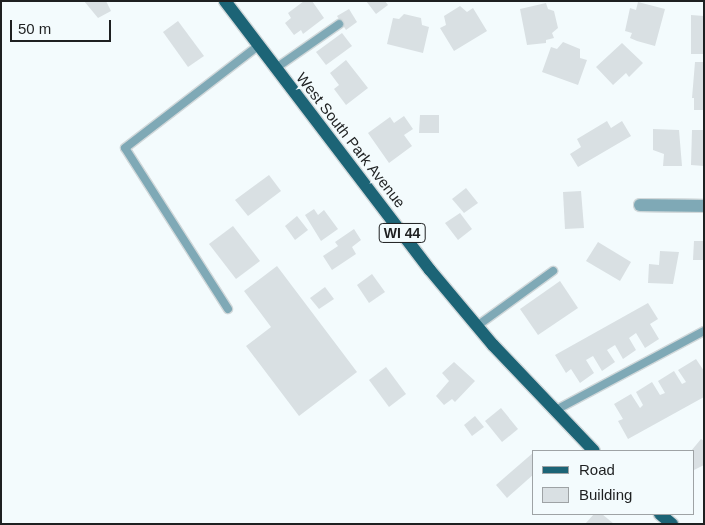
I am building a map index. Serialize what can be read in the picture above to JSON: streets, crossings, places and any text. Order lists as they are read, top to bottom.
{
  "streets": {
    "main road": ["West South Park Avenue", "WI 44"]
  },
  "legend": ["Road", "Building"],
  "scale_bar": "50 m"
}
